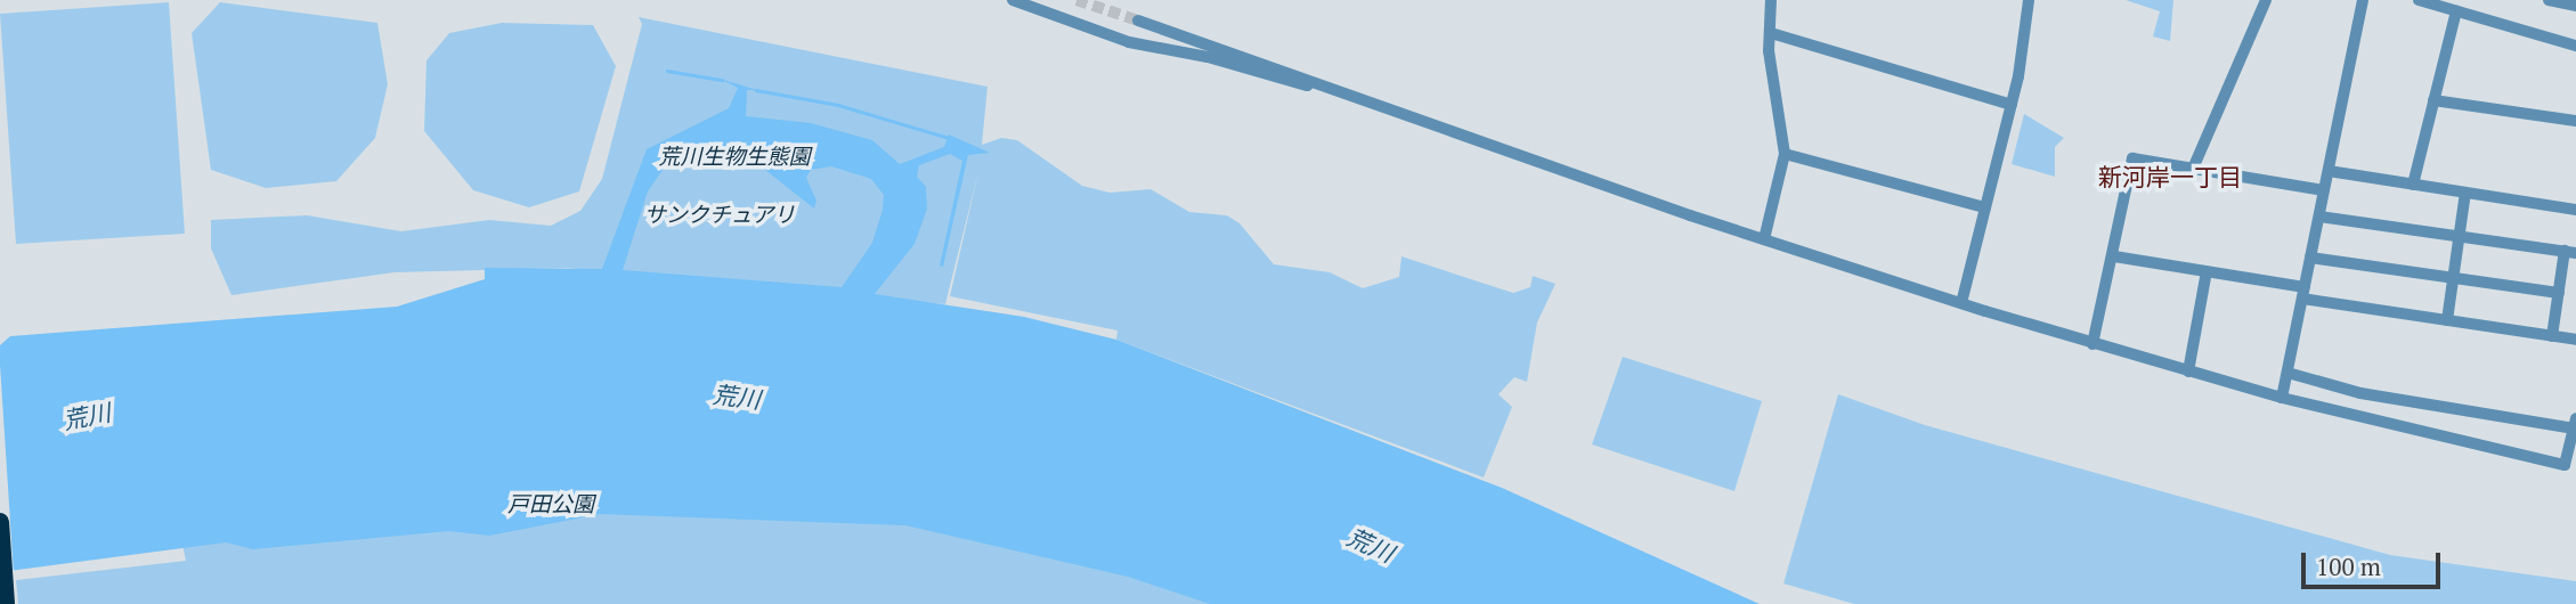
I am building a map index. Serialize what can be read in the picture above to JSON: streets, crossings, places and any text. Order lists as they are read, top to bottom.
{
  "districts": ["新河岸一丁目"],
  "water": ["荒川"],
  "parks": ["荒川生物生態園", "サンクチュアリ", "戸田公園"],
  "scale_bar": "100 m"
}
